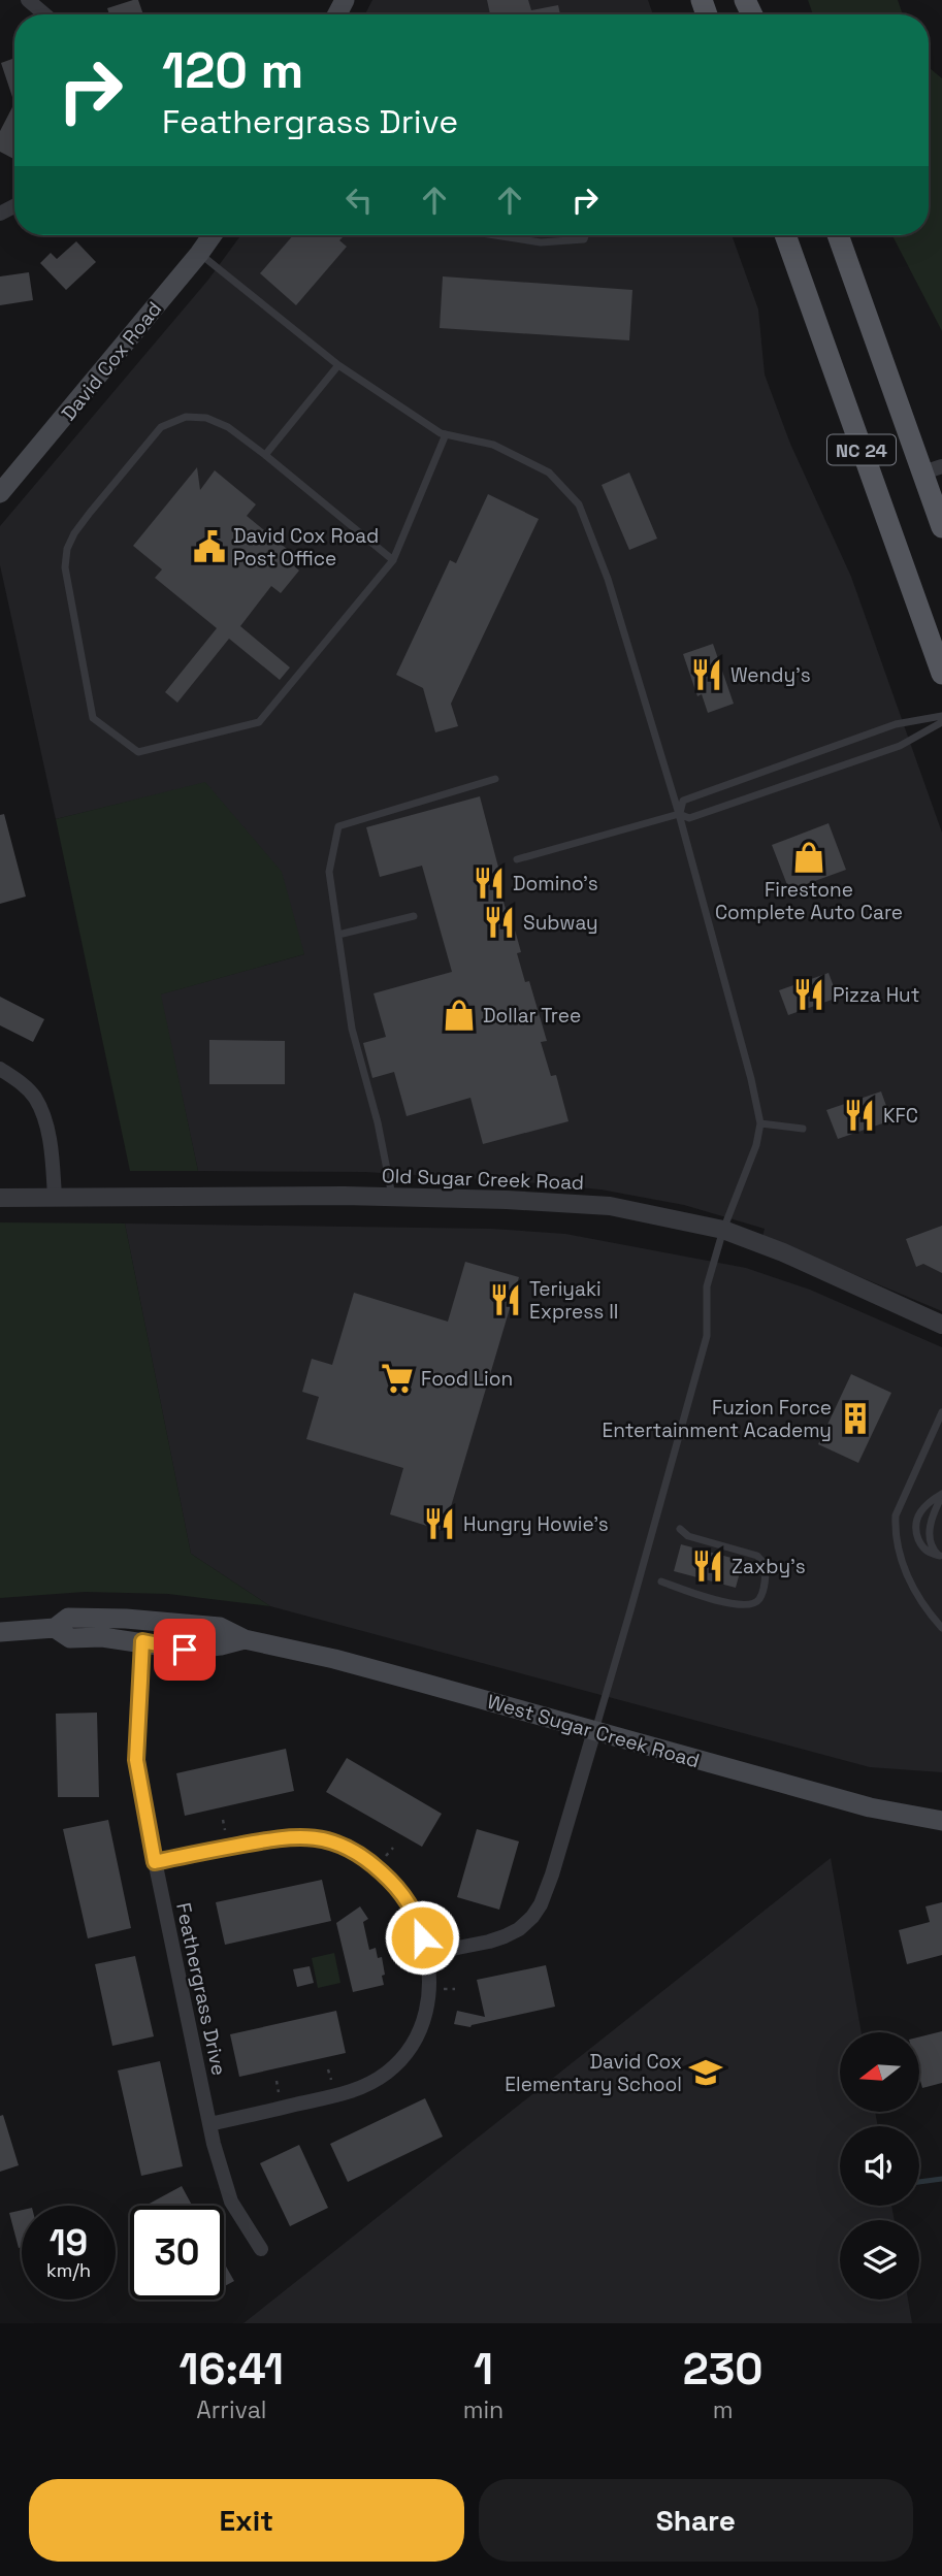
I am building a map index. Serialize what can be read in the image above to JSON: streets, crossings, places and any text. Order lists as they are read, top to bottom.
{
  "streets": {
    "main road": ["David Cox Road", "NC 24", "West Sugar Creek Road"],
    "street": ["Old Sugar Creek Road", "Feathergrass Drive"]
  },
  "crossings": [
    ["West Sugar Creek Road", "Feathergrass Drive"]
  ],
  "places": {
    "public building": ["David Cox Road Post Office"],
    "restaurant": [
      "Wendy's",
      "Domino's",
      "Subway",
      "Pizza Hut",
      "KFC",
      "Teriyaki Express II",
      "Hungry Howie's",
      "Zaxby's"
    ],
    "shop": ["Firestone Complete Auto Care", "Dollar Tree"],
    "supermarket": ["Food Lion"],
    "building": ["Fuzion Force Entertainment Academy"],
    "school or university": ["David Cox Elementary School"]
  },
  "north": "left",
  "page": {
    "turn": ["120 m", "Feathergrass Drive"],
    "speed": "19 km/h",
    "limit": "30",
    "eta": [
      "16:41",
      "Arrival",
      "1",
      "min",
      "230",
      "m"
    ],
    "buttons": ["Exit", "Share"]
  }
}
